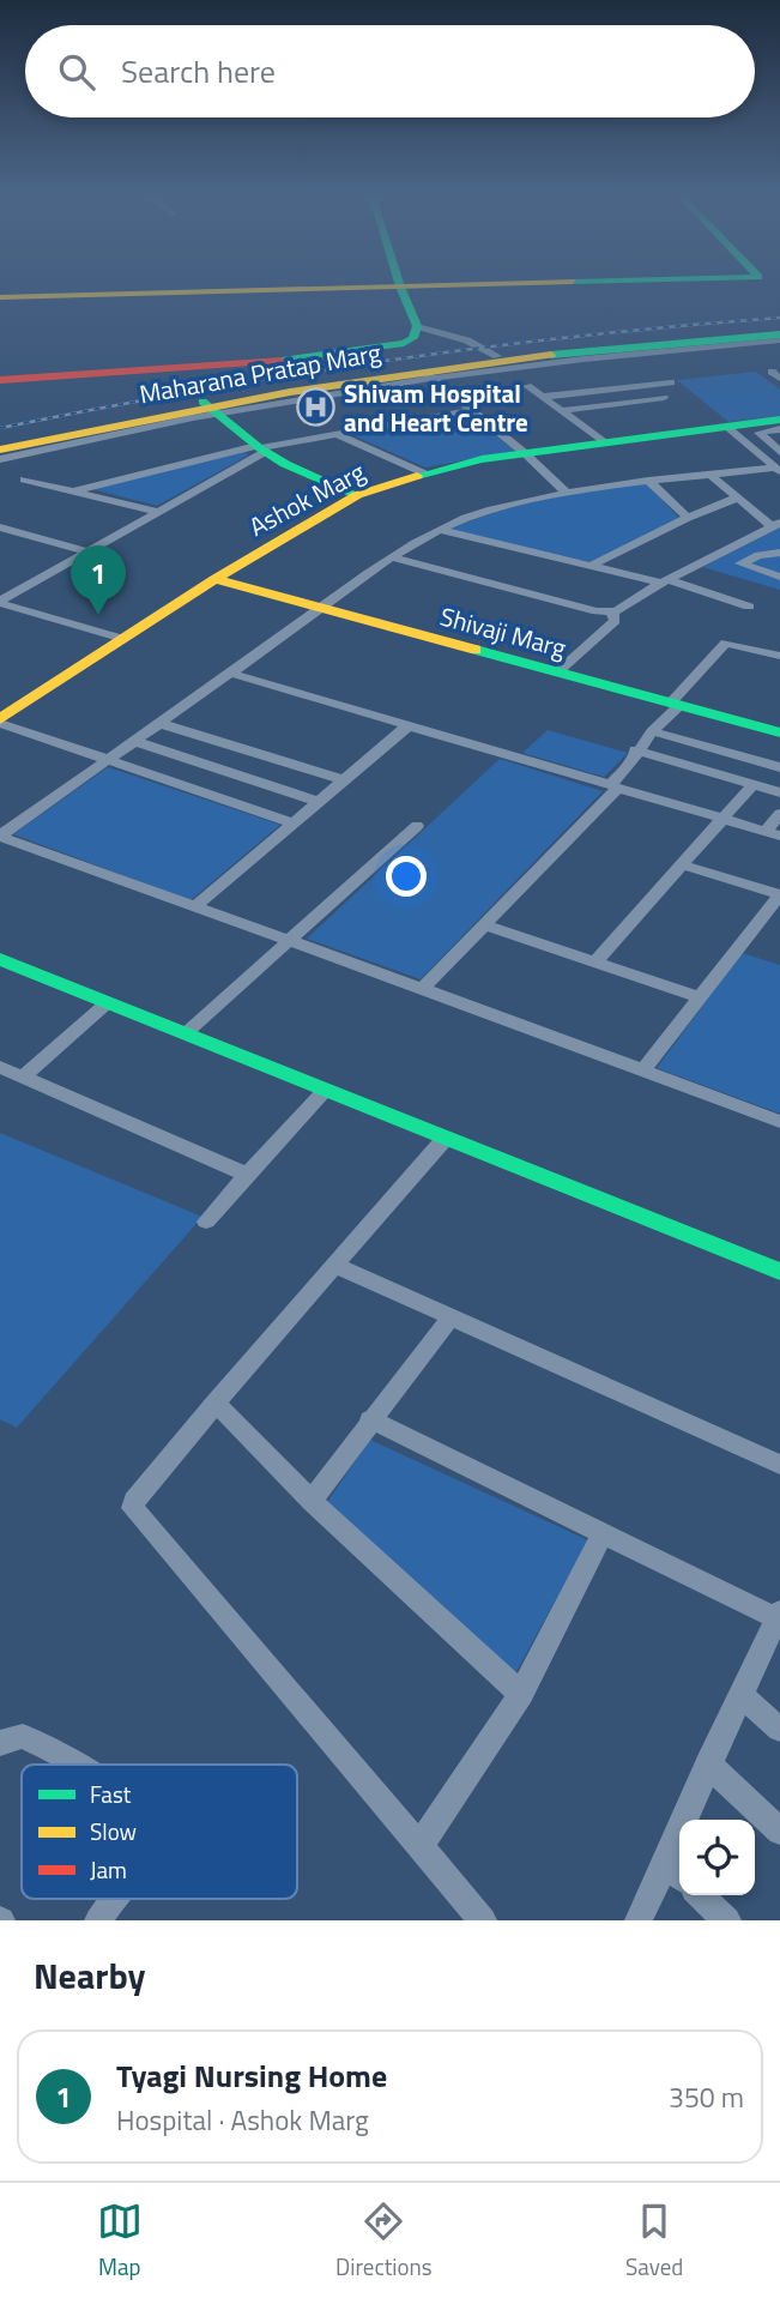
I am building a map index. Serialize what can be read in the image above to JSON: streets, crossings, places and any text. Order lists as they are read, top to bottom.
{
  "streets": {
    "street": ["Maharana Pratap Marg", "Ashok Marg", "Shivaji Marg"]
  },
  "crossings": [
    ["Ashok Marg", "Shivaji Marg"]
  ],
  "places": {
    "hospital": ["Shivam Hospital and Heart Centre"]
  },
  "legend": ["Fast", "Slow", "Jam"],
  "page": {
    "search": "Search here",
    "pins": "1",
    "heading": "Nearby",
    "list": [
      {
        "mark": "1",
        "name": "Tyagi Nursing Home",
        "note": "Hospital · Ashok Marg",
        "value": "350 m"
      }
    ],
    "nav": ["Map", "Directions", "Saved"]
  }
}
